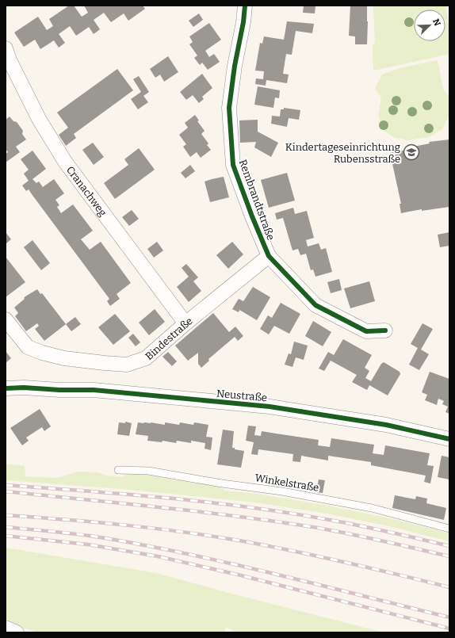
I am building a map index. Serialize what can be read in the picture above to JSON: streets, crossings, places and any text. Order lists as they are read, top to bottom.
{
  "streets": {
    "street": [
      "Cranachweg",
      "Rembrandtstraße",
      "Bindestraße",
      "Neustraße"
    ],
    "lane": ["Winkelstraße"]
  },
  "crossings": [
    ["Cranachweg", "Bindestraße"],
    ["Rembrandtstraße", "Bindestraße"]
  ],
  "places": {
    "school or university": ["Kindertageseinrichtung Rubensstraße"]
  },
  "north": "top right"
}
